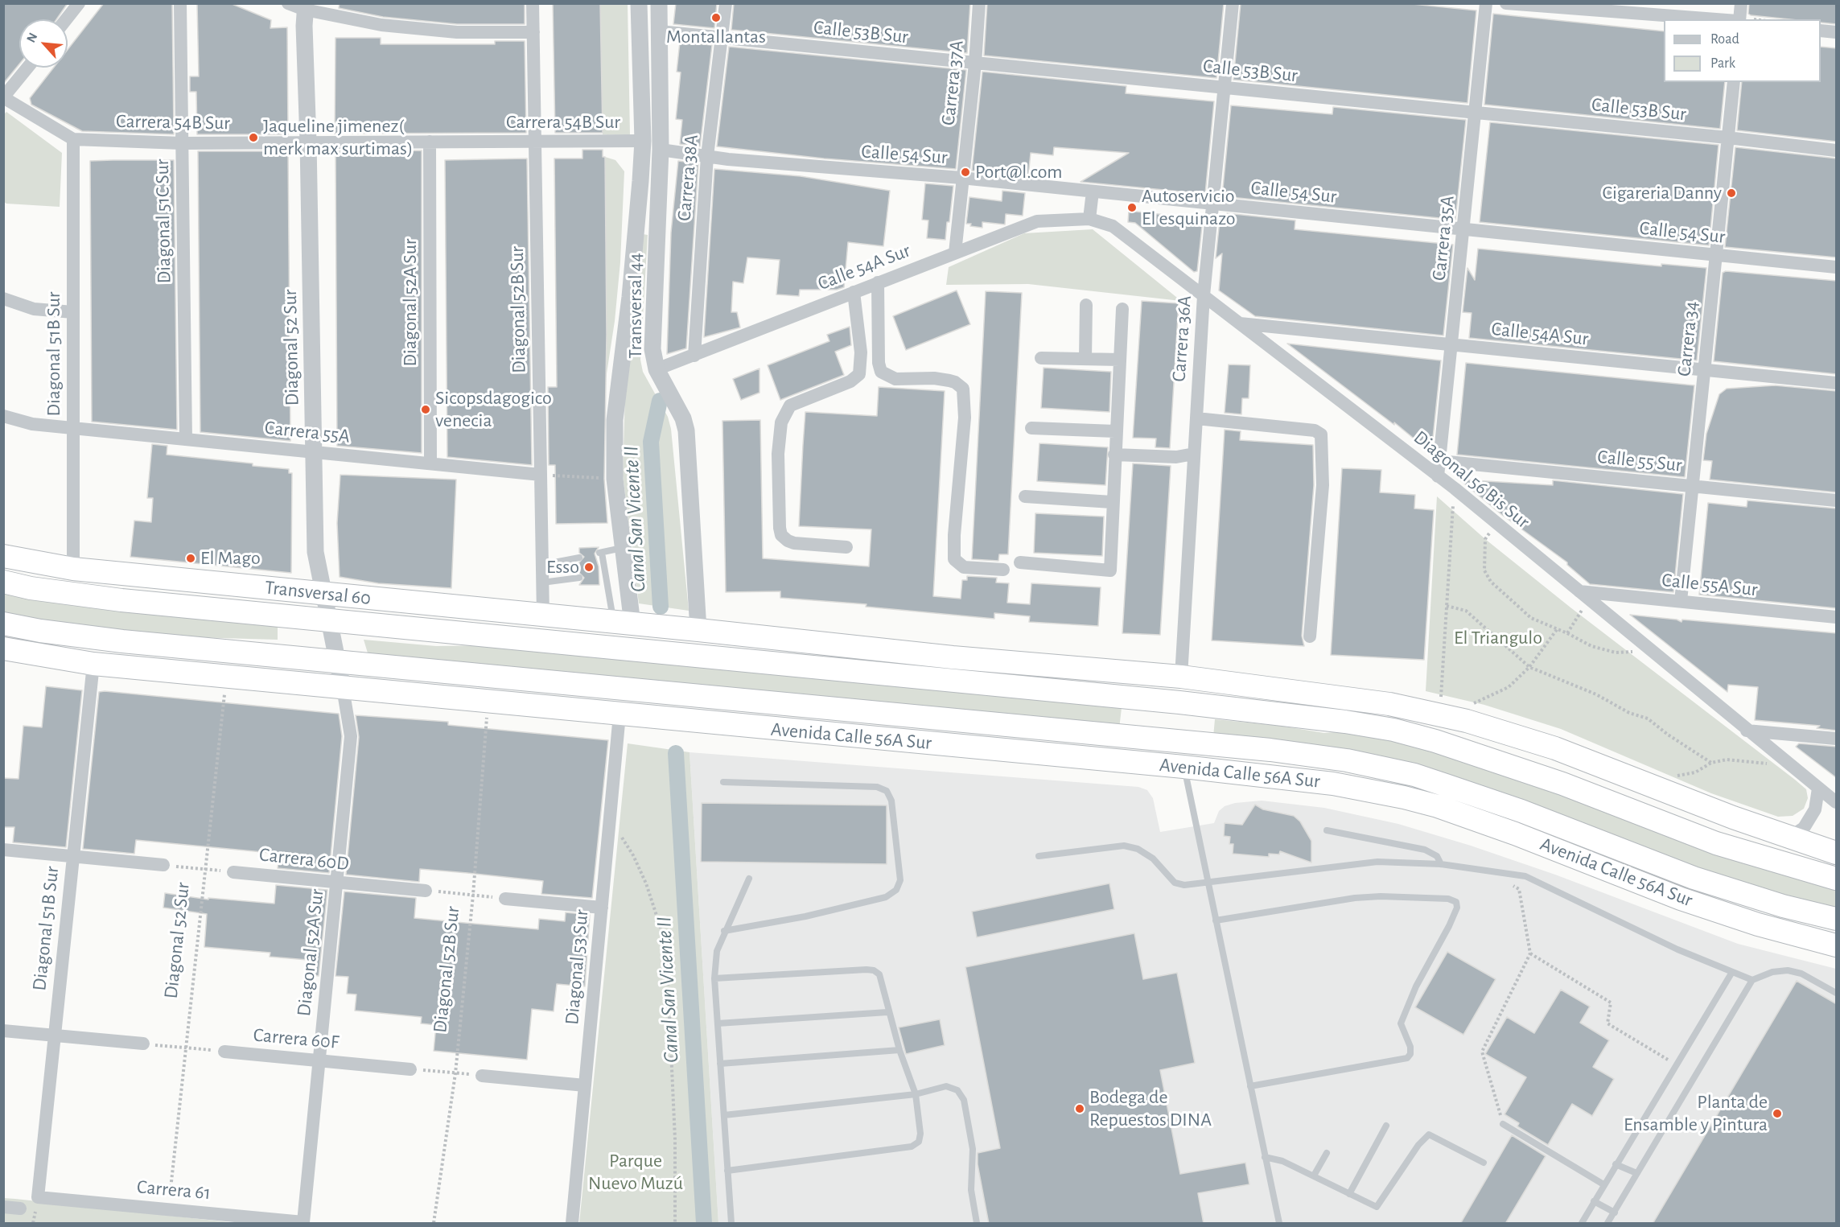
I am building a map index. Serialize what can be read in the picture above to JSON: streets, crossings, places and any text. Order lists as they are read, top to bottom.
{
  "streets": {
    "highway": ["Transversal 60", "Avenida Calle 56A Sur"],
    "street": [
      "Calle 53B Sur",
      "Carrera 37A",
      "Carrera 54B Sur",
      "Calle 54 Sur",
      "Carrera 38A",
      "Diagonal 51C Sur",
      "Carrera 35A",
      "Calle 54A Sur",
      "Diagonal 52A Sur",
      "Transversal 44",
      "Diagonal 52B Sur",
      "Carrera 36A",
      "Carrera 34",
      "Diagonal 52 Sur",
      "Diagonal 51B Sur",
      "Carrera 55A",
      "Calle 55 Sur",
      "Diagonal 56 Bis Sur",
      "Calle 55A Sur",
      "Carrera 60D",
      "Diagonal 53 Sur",
      "Carrera 60F",
      "Carrera 61"
    ]
  },
  "crossings": [
    ["Calle 53B Sur", "Carrera 37A"],
    ["Calle 53B Sur", "Carrera 38A"],
    ["Calle 53B Sur", "Carrera 35A"],
    ["Calle 53B Sur", "Transversal 44"],
    ["Calle 53B Sur", "Carrera 36A"],
    ["Calle 53B Sur", "Carrera 34"],
    ["Carrera 37A", "Calle 54 Sur"],
    ["Carrera 37A", "Calle 54A Sur"],
    ["Carrera 54B Sur", "Diagonal 51C Sur"],
    ["Carrera 54B Sur", "Diagonal 52A Sur"],
    ["Carrera 54B Sur", "Transversal 44"],
    ["Carrera 54B Sur", "Diagonal 52B Sur"],
    ["Carrera 54B Sur", "Diagonal 52 Sur"],
    ["Carrera 54B Sur", "Diagonal 51B Sur"],
    ["Calle 54 Sur", "Carrera 38A"],
    ["Calle 54 Sur", "Carrera 35A"],
    ["Calle 54 Sur", "Transversal 44"],
    ["Calle 54 Sur", "Carrera 36A"],
    ["Calle 54 Sur", "Carrera 34"],
    ["Carrera 38A", "Calle 54A Sur"],
    ["Diagonal 51C Sur", "Carrera 55A"],
    ["Carrera 35A", "Calle 54A Sur"],
    ["Carrera 35A", "Calle 55 Sur"],
    ["Carrera 35A", "Diagonal 56 Bis Sur"],
    ["Calle 54A Sur", "Transversal 44"],
    ["Calle 54A Sur", "Carrera 34"],
    ["Calle 54A Sur", "Diagonal 56 Bis Sur"],
    ["Diagonal 52A Sur", "Diagonal 52 Sur"],
    ["Diagonal 52A Sur", "Carrera 55A"],
    ["Diagonal 52A Sur", "Carrera 60D"],
    ["Diagonal 52A Sur", "Carrera 60F"],
    ["Diagonal 52A Sur", "Carrera 61"],
    ["Transversal 44", "Transversal 60"],
    ["Diagonal 52B Sur", "Carrera 55A"],
    ["Diagonal 52B Sur", "Transversal 60"],
    ["Carrera 36A", "Diagonal 56 Bis Sur"],
    ["Carrera 34", "Calle 55 Sur"],
    ["Carrera 34", "Calle 55A Sur"],
    ["Diagonal 52 Sur", "Carrera 55A"],
    ["Diagonal 52 Sur", "Transversal 60"],
    ["Diagonal 52 Sur", "Carrera 60D"],
    ["Diagonal 52 Sur", "Carrera 60F"],
    ["Diagonal 52 Sur", "Carrera 61"],
    ["Diagonal 51B Sur", "Carrera 55A"],
    ["Diagonal 51B Sur", "Transversal 60"],
    ["Diagonal 51B Sur", "Carrera 61"],
    ["Diagonal 56 Bis Sur", "Calle 55A Sur"],
    ["Avenida Calle 56A Sur", "Diagonal 53 Sur"]
  ],
  "water": ["Canal San Vicente II"],
  "parks": ["El Triangulo", "Parque Nuevo Muzú"],
  "places": [
    "Montallantas",
    "Jaqueline jimenez( merk max surtimas)",
    "Port@l.com",
    "Cigareria Danny",
    "Autoservicio El esquinazo",
    "Sicopsdagogico venecia",
    "El Mago",
    "Esso",
    "Bodega de Repuestos DINA",
    "Planta de Ensamble y Pintura"
  ],
  "legend": ["Road", "Park"],
  "north": "top left"
}
